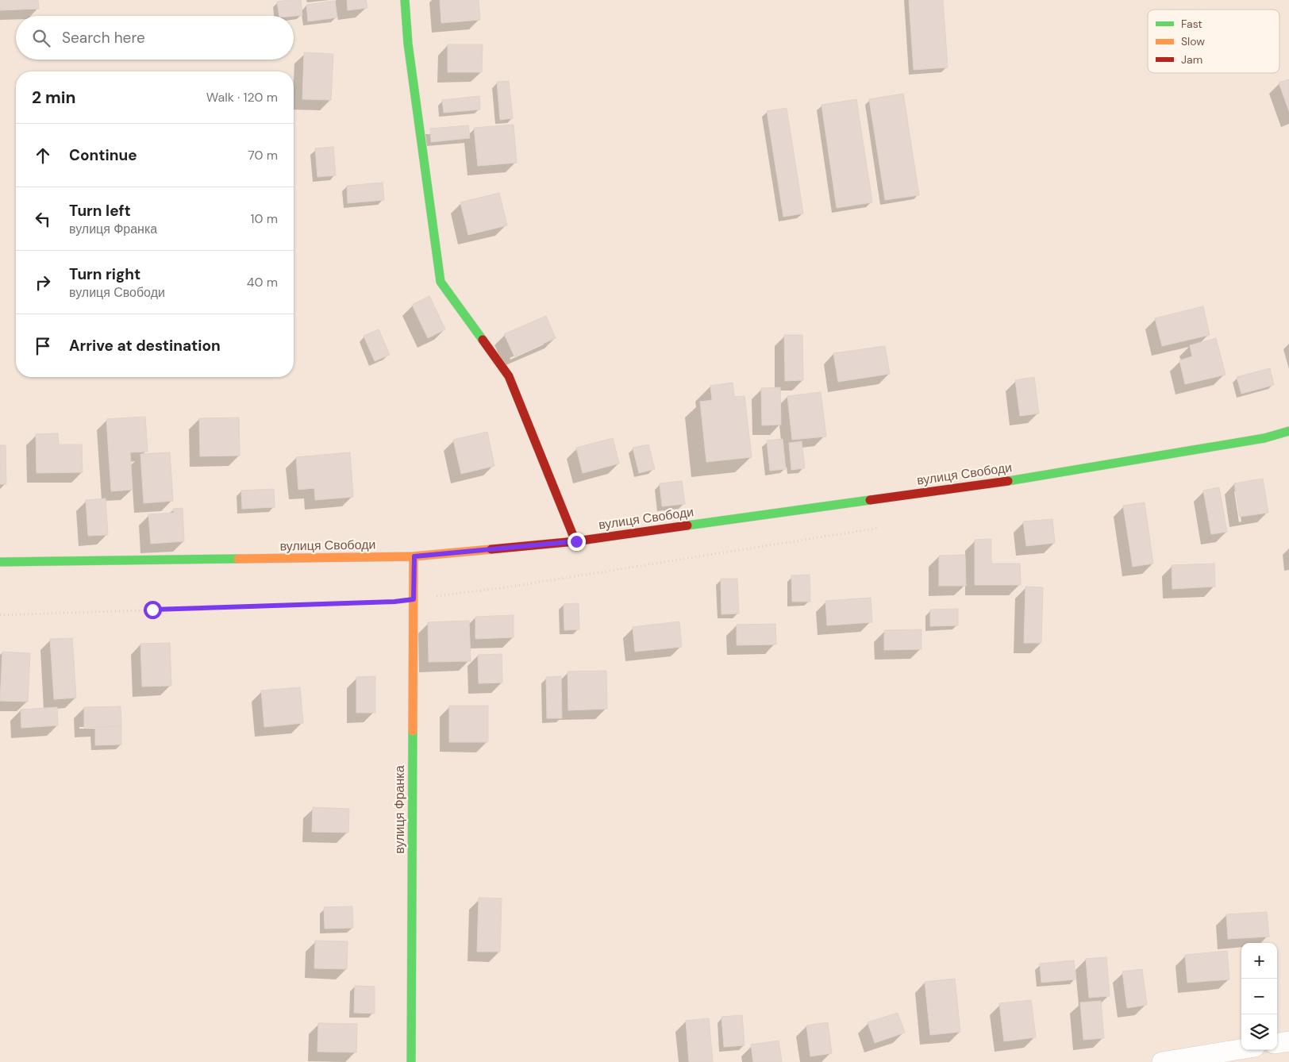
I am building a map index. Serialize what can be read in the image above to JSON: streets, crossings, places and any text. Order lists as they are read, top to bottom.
{
  "streets": {
    "street": ["вулиця Свободи", "вулиця Франка"]
  },
  "crossings": [
    ["вулиця Свободи", "вулиця Франка"]
  ],
  "legend": ["Fast", "Slow", "Jam"],
  "page": {
    "search": "Search here",
    "heading": ["2 min", "Walk · 120 m"],
    "list": [
      ["Continue", "70 m"],
      ["Turn left", "вулиця Франка", "10 m"],
      ["Turn right", "вулиця Свободи", "40 m"],
      "Arrive at destination"
    ],
    "map_buttons": ["+", "−"]
  }
}
